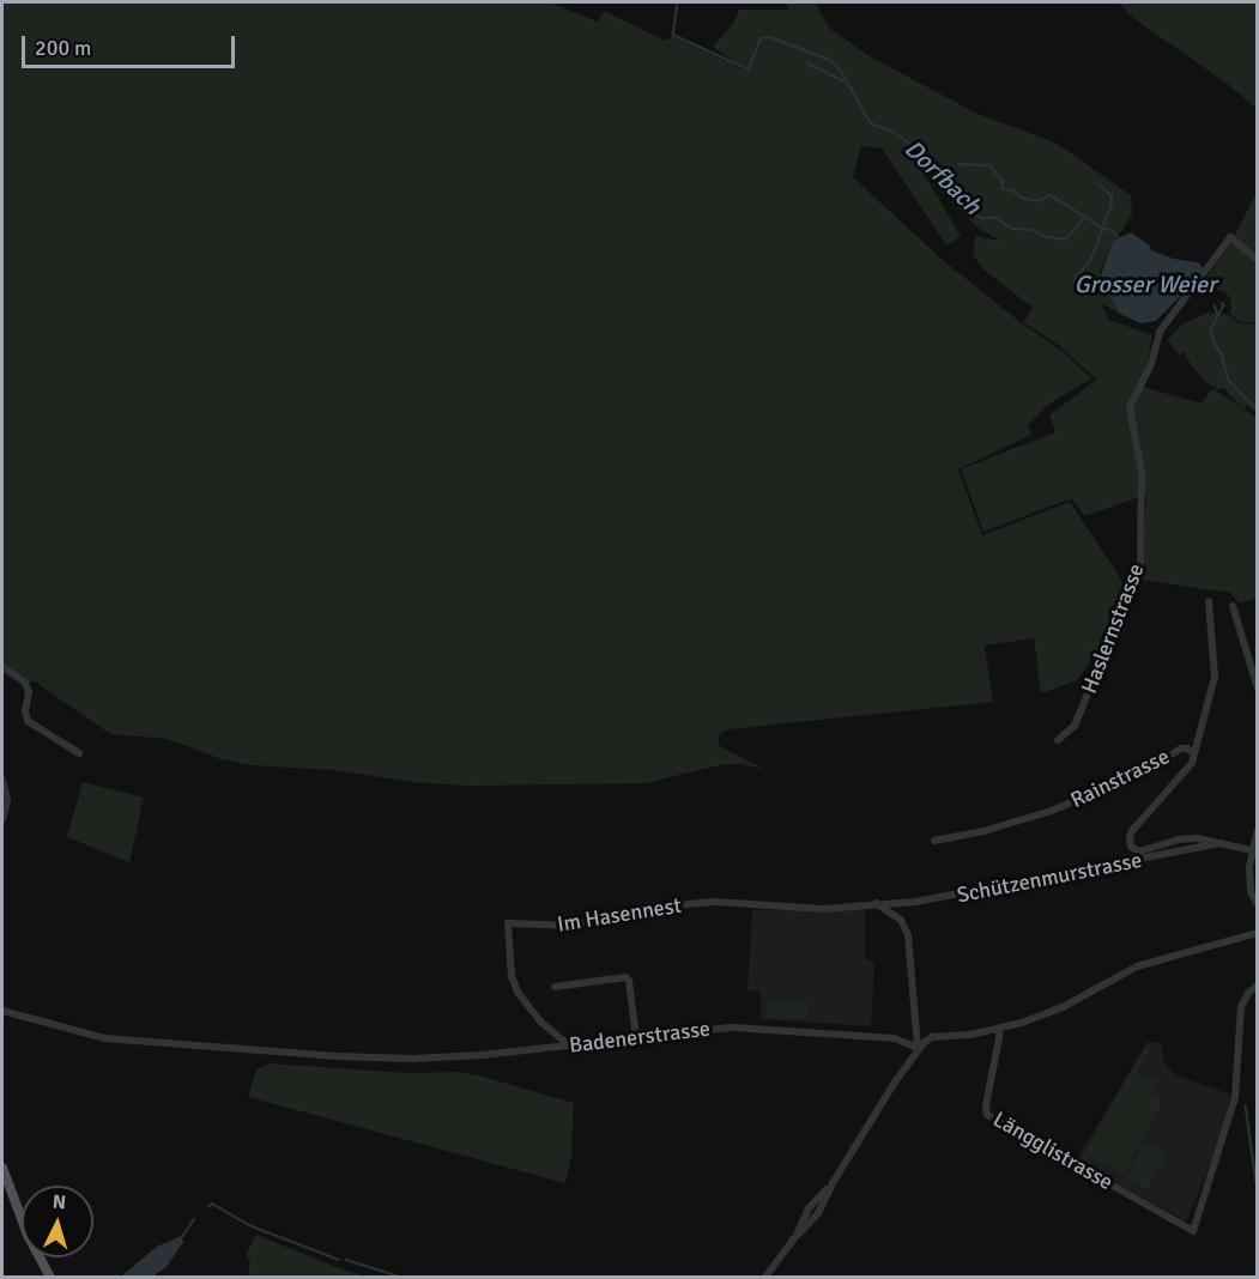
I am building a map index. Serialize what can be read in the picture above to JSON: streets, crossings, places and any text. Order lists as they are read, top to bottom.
{
  "streets": {
    "street": [
      "Haslernstrasse",
      "Rainstrasse",
      "Schützenmurstrasse",
      "Im Hasennest",
      "Badenerstrasse",
      "Längglistrasse"
    ]
  },
  "crossings": [
    ["Rainstrasse", "Schützenmurstrasse"],
    ["Schützenmurstrasse", "Im Hasennest"],
    ["Im Hasennest", "Badenerstrasse"]
  ],
  "water": ["Dorfbach", "Grosser Weier"],
  "scale_bar": "200 m",
  "north": "top"
}
